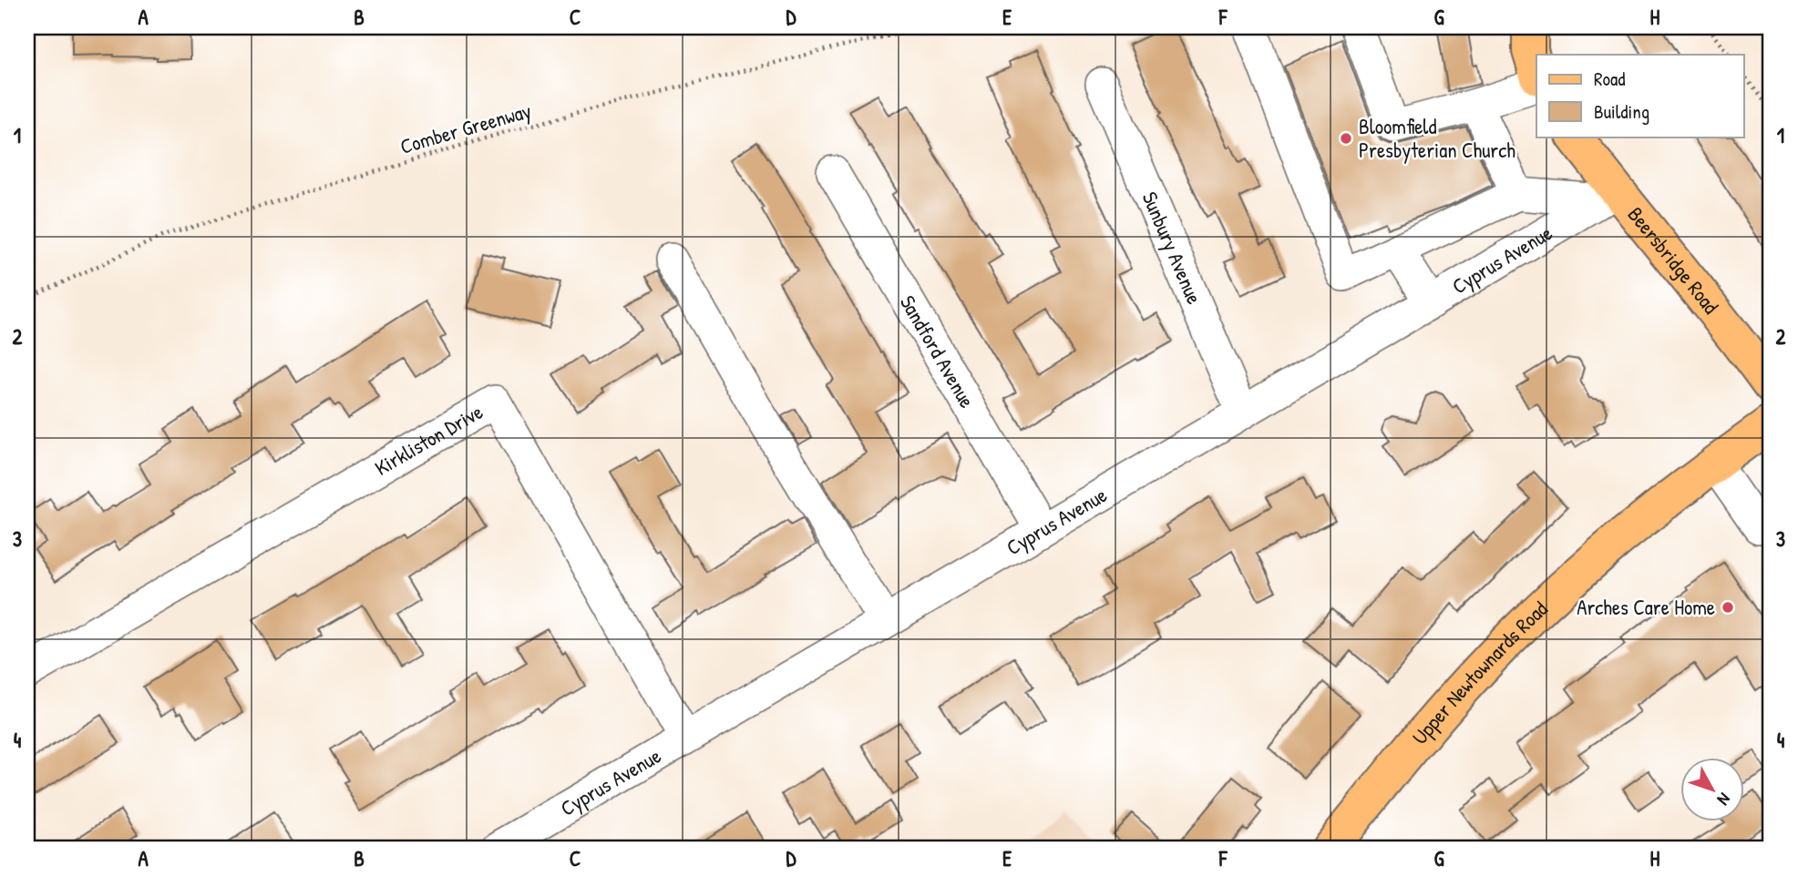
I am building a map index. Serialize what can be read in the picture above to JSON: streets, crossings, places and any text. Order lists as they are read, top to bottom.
{
  "streets": {
    "main road": ["Beersbridge Road", "Upper Newtownards Road"],
    "street": [
      "Sunbury Avenue",
      "Cyprus Avenue",
      "Sandford Avenue",
      "Kirkliston Drive"
    ],
    "path": ["Comber Greenway"]
  },
  "crossings": [
    ["Sunbury Avenue", "Cyprus Avenue"],
    ["Cyprus Avenue", "Beersbridge Road"],
    ["Cyprus Avenue", "Sandford Avenue"],
    ["Cyprus Avenue", "Kirkliston Drive"]
  ],
  "places": ["Bloomfield Presbyterian Church", "Arches Care Home"],
  "legend": ["Road", "Building"],
  "north": "bottom right",
  "grid": {
    "columns": [
      "A",
      "B",
      "C",
      "D",
      "E",
      "F",
      "G",
      "H"
    ],
    "rows": [
      "1",
      "2",
      "3",
      "4"
    ]
  }
}
